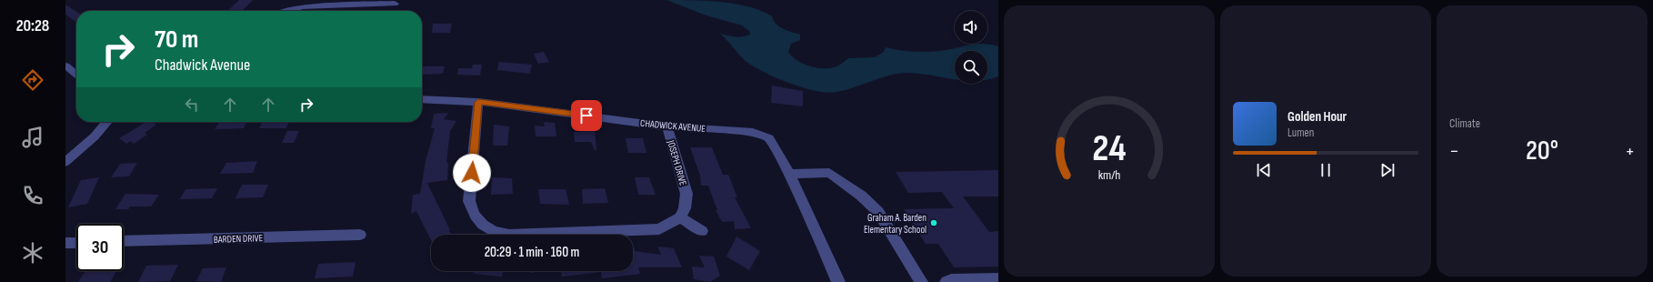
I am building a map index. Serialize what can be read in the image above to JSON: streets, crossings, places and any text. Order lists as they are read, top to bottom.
{
  "streets": {
    "street": ["CHADWICK AVENUE", "JOSEPH DRIVE", "BARDEN DRIVE"]
  },
  "crossings": [
    ["CHADWICK AVENUE", "JOSEPH DRIVE"]
  ],
  "places": ["Graham A. Barden Elementary School"],
  "page": {
    "tabs": "20:28",
    "tile": "Climate",
    "turn": ["70 m", "Chadwick Avenue"],
    "song": ["Golden Hour", "Lumen"],
    "heat": ["−", "20°", "+"],
    "limit": "30",
    "trip": "20:29 · 1 min · 160 m",
    "gauge": ["24", "km/h"]
  }
}
